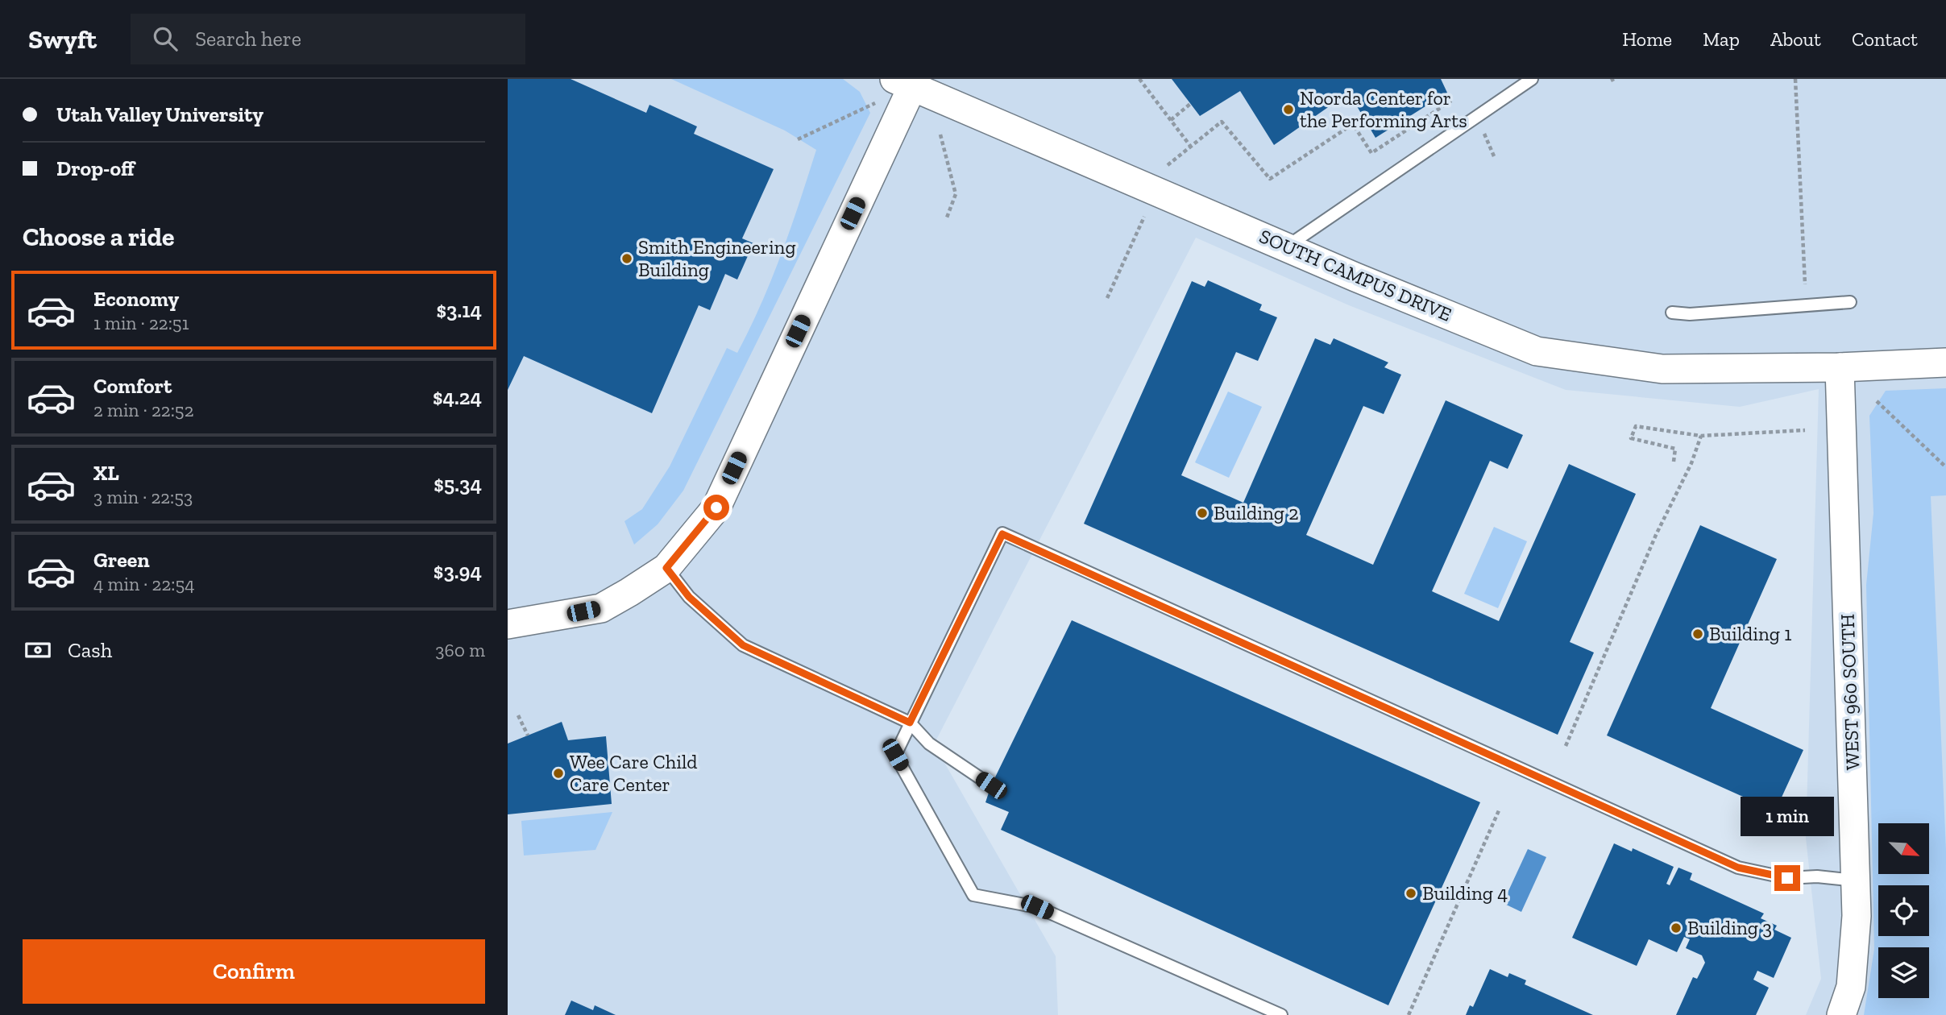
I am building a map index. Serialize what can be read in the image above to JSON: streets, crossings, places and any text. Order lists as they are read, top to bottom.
{
  "streets": {
    "street": ["SOUTH CAMPUS DRIVE", "WEST 960 SOUTH"]
  },
  "crossings": [
    ["SOUTH CAMPUS DRIVE", "WEST 960 SOUTH"]
  ],
  "places": [
    "Noorda Center for the Performing Arts",
    "Smith Engineering Building",
    "Building 2",
    "Building 1",
    "Wee Care Child Care Center",
    "Building 4",
    "Building 3"
  ],
  "north": "bottom right",
  "page": {
    "header": "Swyft",
    "search": "Search here",
    "nav": [
      "Home",
      "Map",
      "About",
      "Contact"
    ],
    "banner": ["Utah Valley University", "Drop-off"],
    "heading": "Choose a ride",
    "list": [
      {
        "name": "Economy",
        "note": "1 min · 22:51",
        "value": "$3.14"
      },
      {
        "name": "Comfort",
        "note": "2 min · 22:52",
        "value": "$4.24"
      },
      {
        "name": "XL",
        "note": "3 min · 22:53",
        "value": "$5.34"
      },
      {
        "name": "Green",
        "note": "4 min · 22:54",
        "value": "$3.94"
      }
    ],
    "pay": ["Cash", "360 m"],
    "bubble": "1 min",
    "buttons": "Confirm"
  }
}
